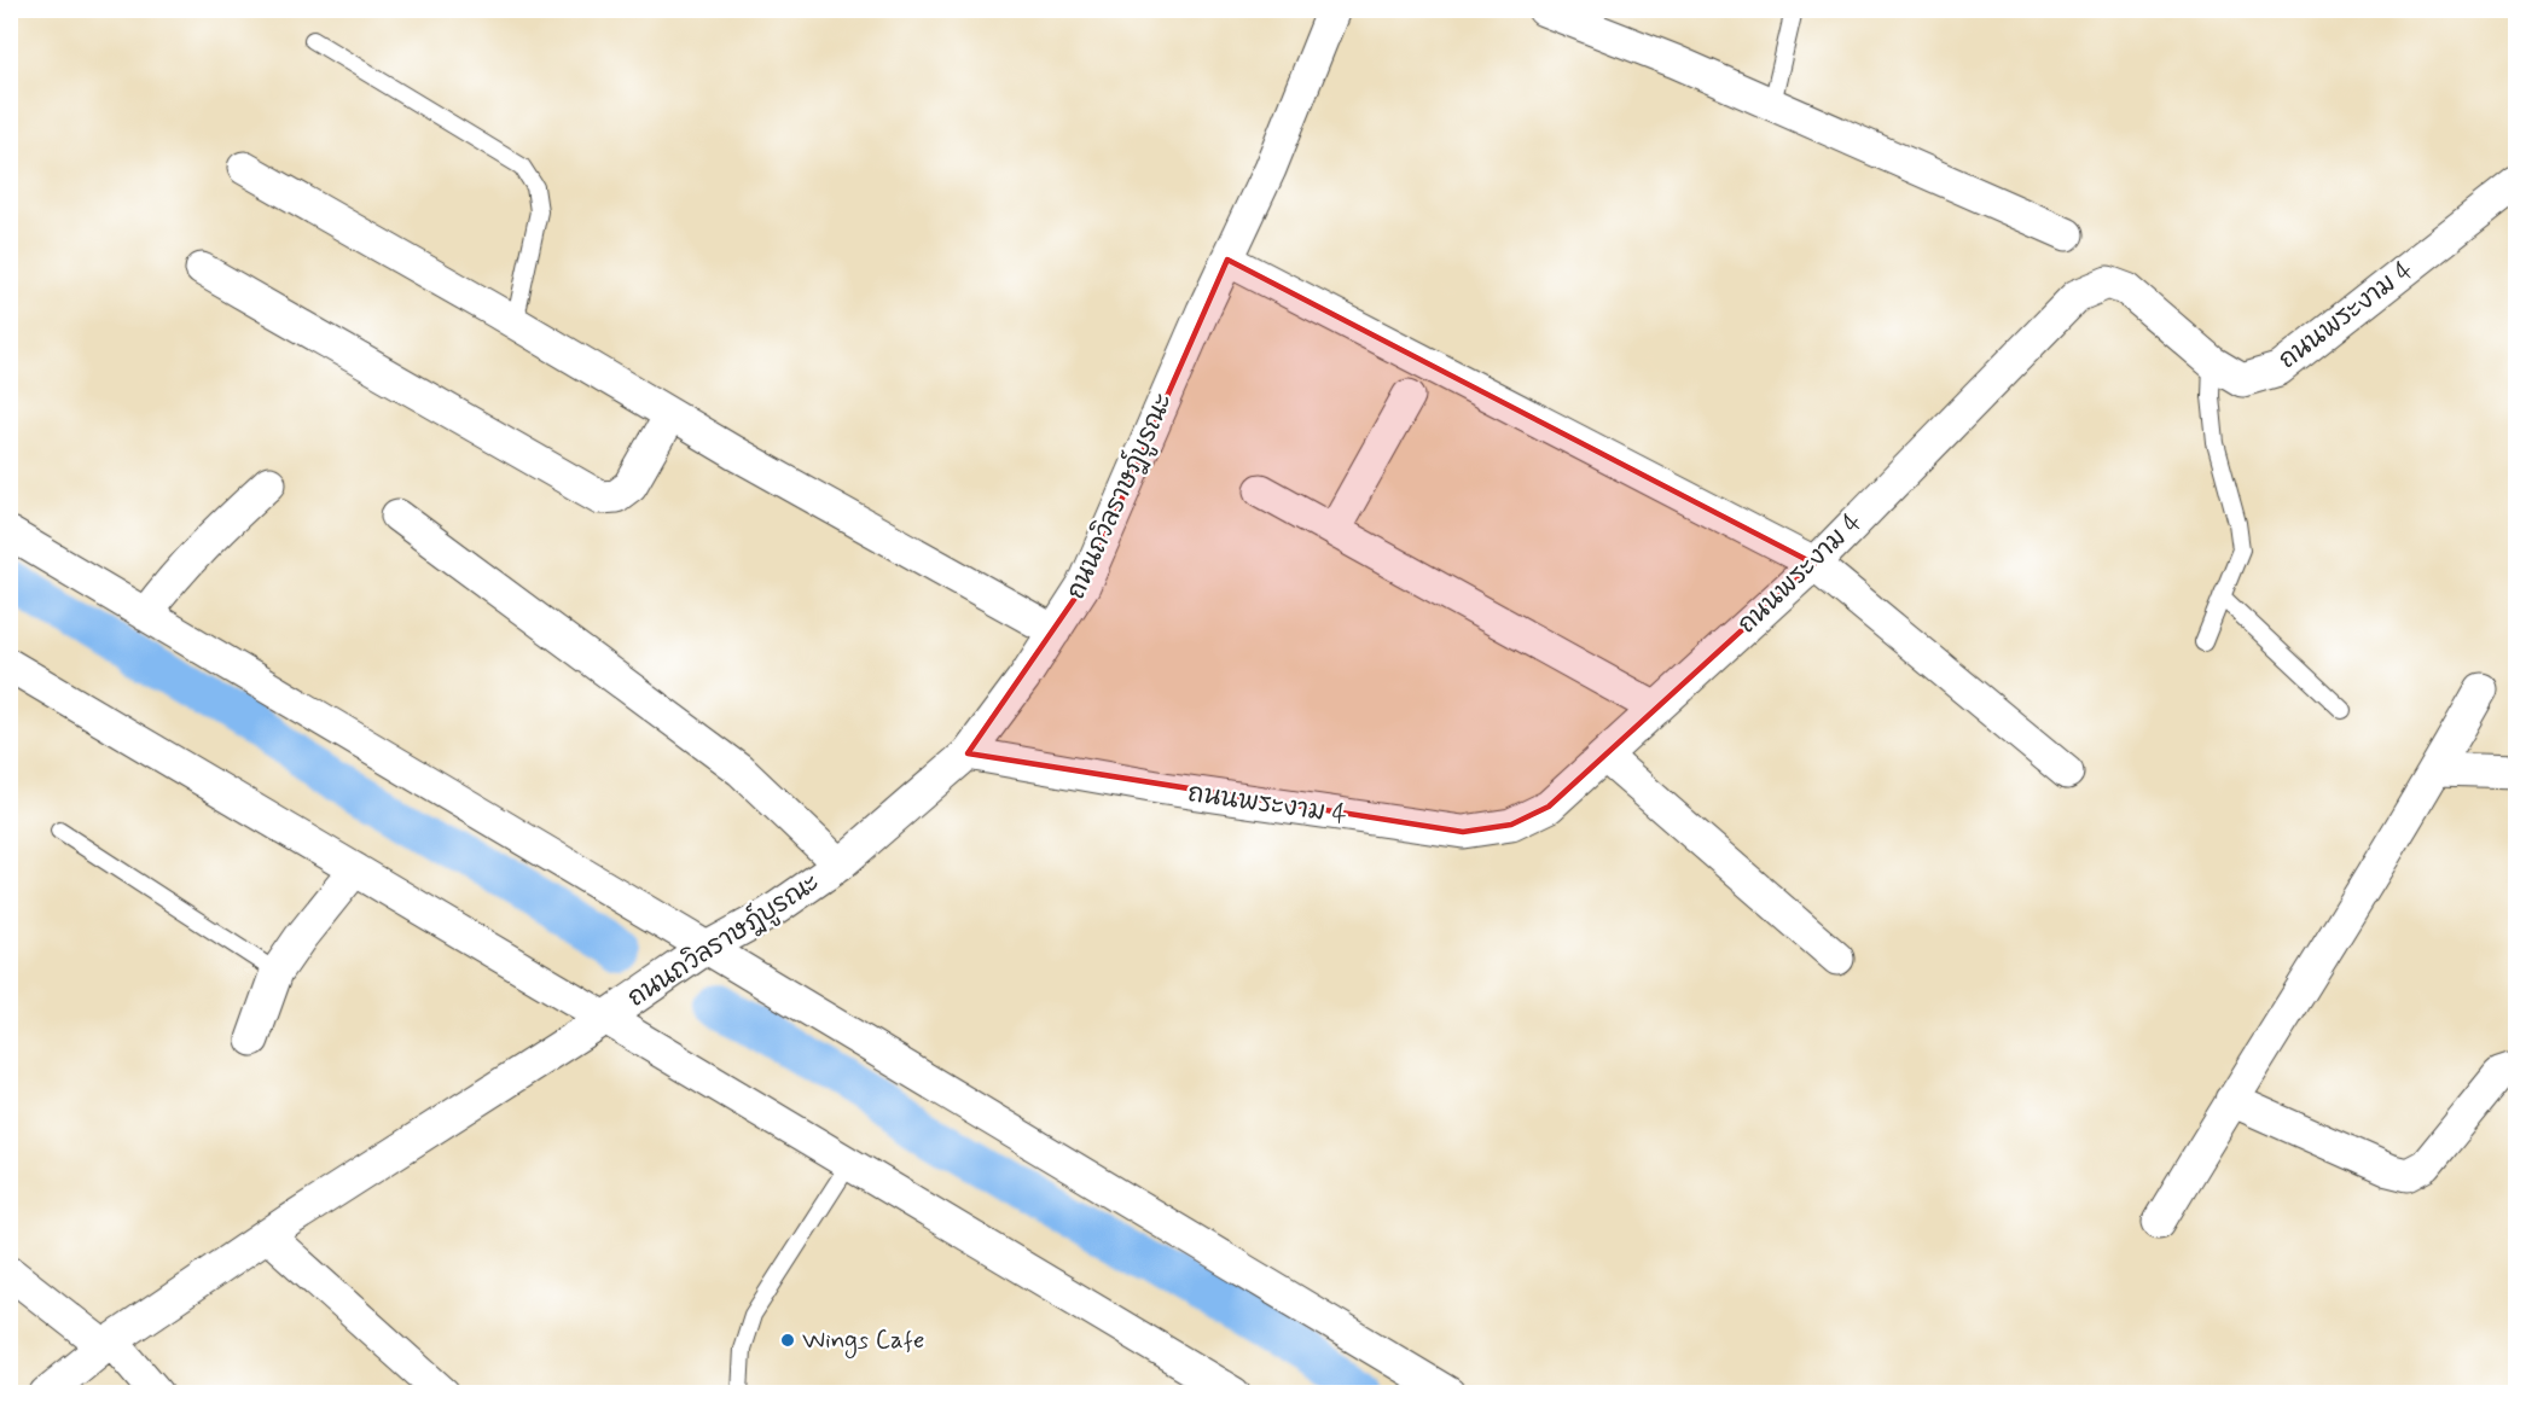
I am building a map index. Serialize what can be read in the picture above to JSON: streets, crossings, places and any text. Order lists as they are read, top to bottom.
{
  "streets": {
    "street": ["ถนนพระงาม 4", "ถนนถวิลราษฎ์บูรณะ"]
  },
  "crossings": [
    ["ถนนพระงาม 4", "ถนนถวิลราษฎ์บูรณะ"]
  ],
  "places": ["Wings Cafe"]
}
